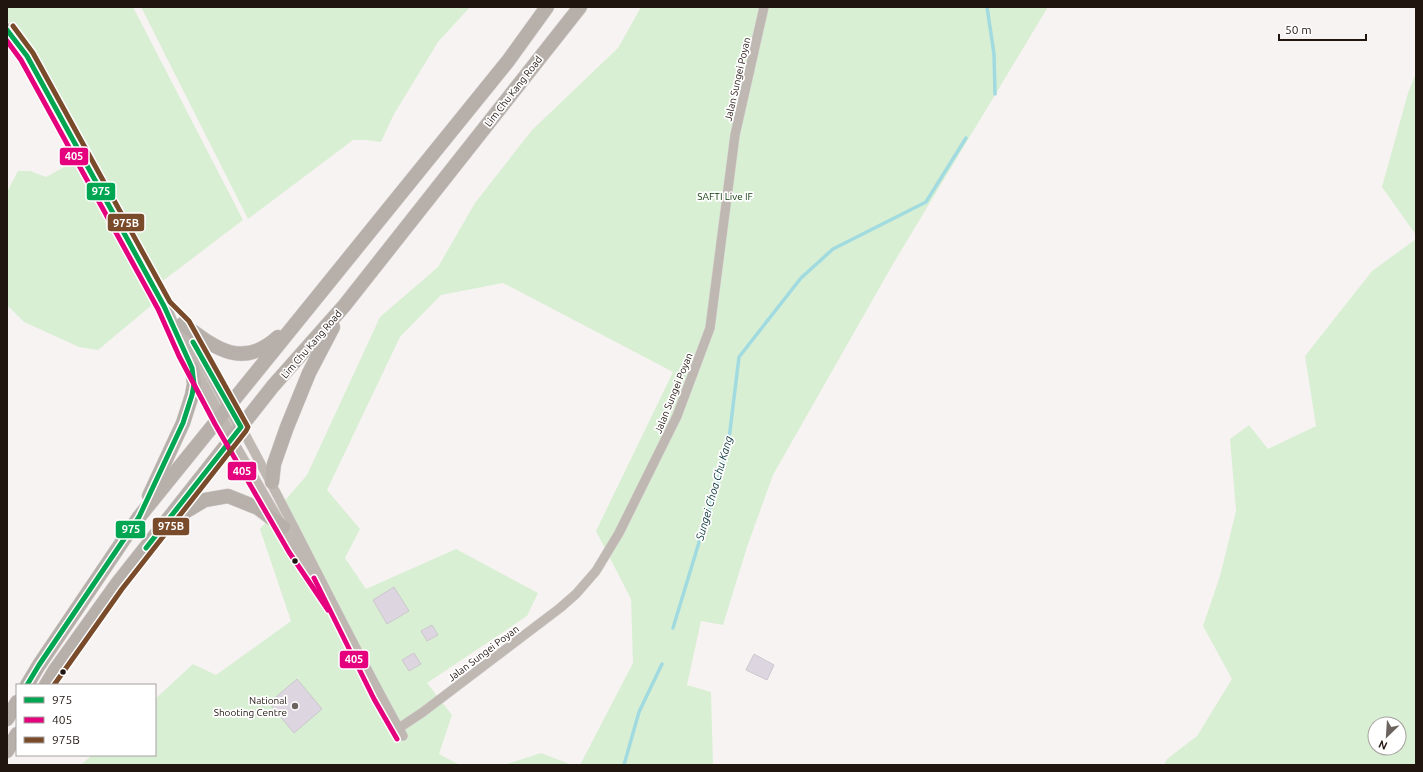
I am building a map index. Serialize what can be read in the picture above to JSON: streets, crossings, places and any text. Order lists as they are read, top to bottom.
{
  "streets": {
    "main road": ["Lim Chu Kang Road"],
    "street": ["Jalan Sungei Poyan"]
  },
  "water": ["Sungei Choa Chu Kang"],
  "parks": ["SAFTI Live IF"],
  "places": ["National Shooting Centre"],
  "lines": ["transit line 975B", "transit line 975", "transit line 405"],
  "legend": ["975", "405", "975B"],
  "scale_bar": "50 m",
  "north": "bottom left"
}
